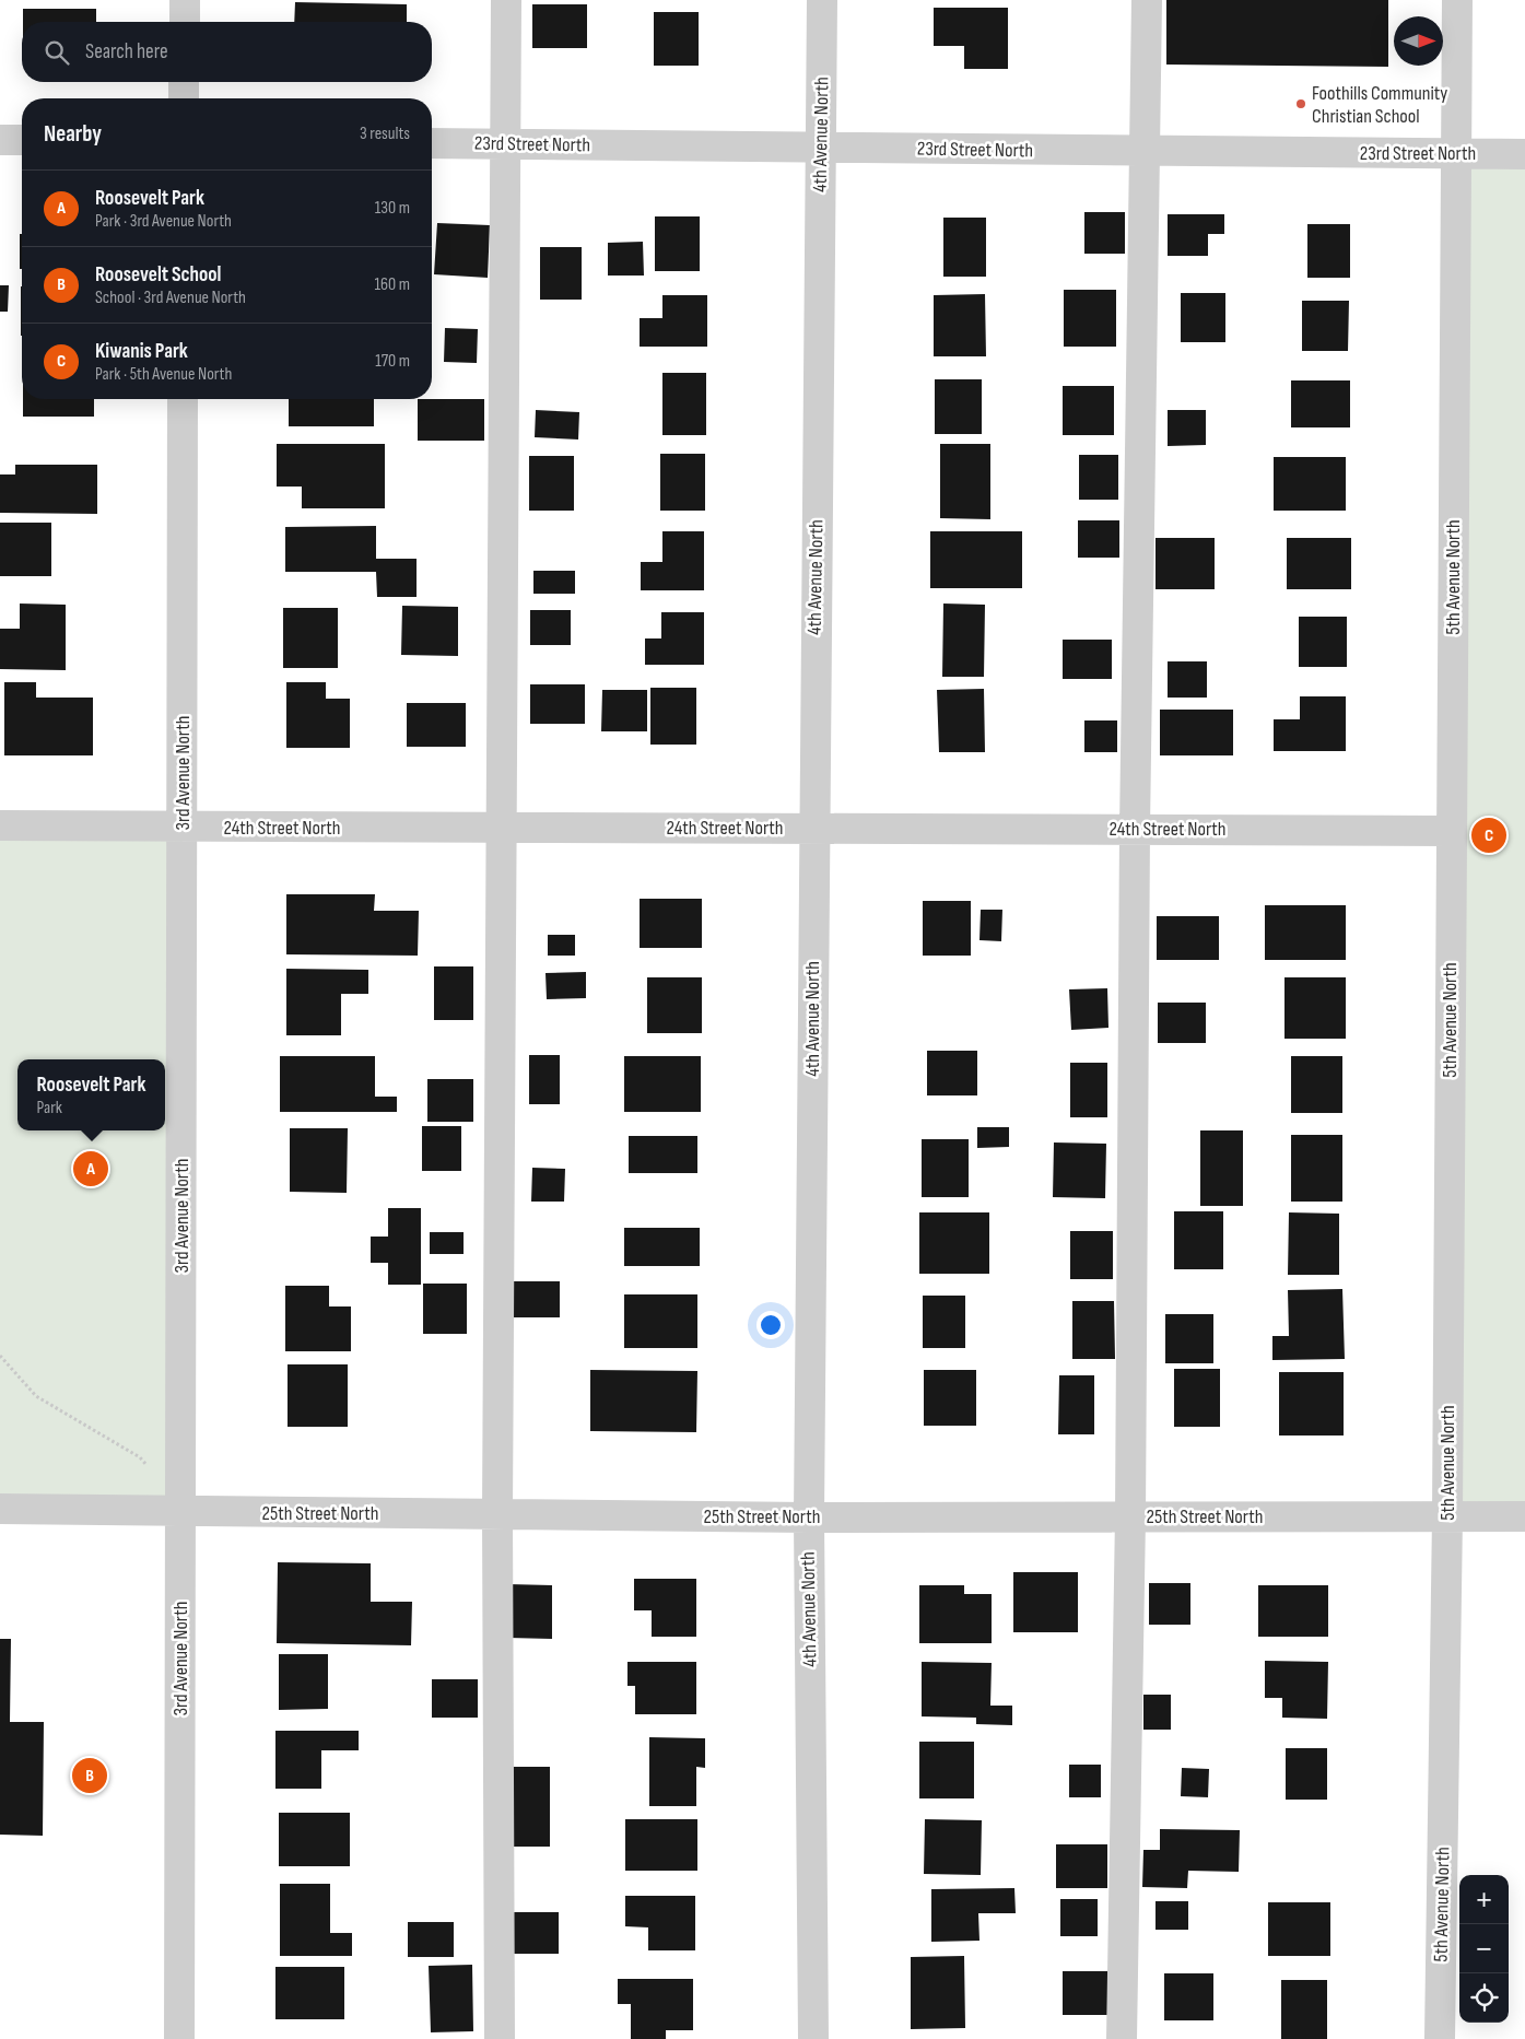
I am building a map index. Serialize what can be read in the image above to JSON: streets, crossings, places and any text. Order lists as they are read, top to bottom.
{
  "streets": {
    "street": [
      "4th Avenue North",
      "23rd Street North",
      "5th Avenue North",
      "3rd Avenue North",
      "24th Street North",
      "25th Street North"
    ]
  },
  "crossings": [
    ["4th Avenue North", "23rd Street North"],
    ["4th Avenue North", "24th Street North"],
    ["4th Avenue North", "25th Street North"],
    ["23rd Street North", "5th Avenue North"],
    ["5th Avenue North", "24th Street North"],
    ["5th Avenue North", "25th Street North"],
    ["3rd Avenue North", "24th Street North"],
    ["3rd Avenue North", "25th Street North"]
  ],
  "places": ["Foothills Community Christian School"],
  "north": "right",
  "page": {
    "search": "Search here",
    "heading": ["Nearby", "3 results"],
    "list": [
      {
        "mark": "A",
        "name": "Roosevelt Park",
        "note": "Park · 3rd Avenue North",
        "value": "130 m"
      },
      {
        "mark": "B",
        "name": "Roosevelt School",
        "note": "School · 3rd Avenue North",
        "value": "160 m"
      },
      {
        "mark": "C",
        "name": "Kiwanis Park",
        "note": "Park · 5th Avenue North",
        "value": "170 m"
      }
    ],
    "pins": ["C", "A", "B"],
    "popup": ["Roosevelt Park", "Park"],
    "map_buttons": ["+", "−"]
  }
}
